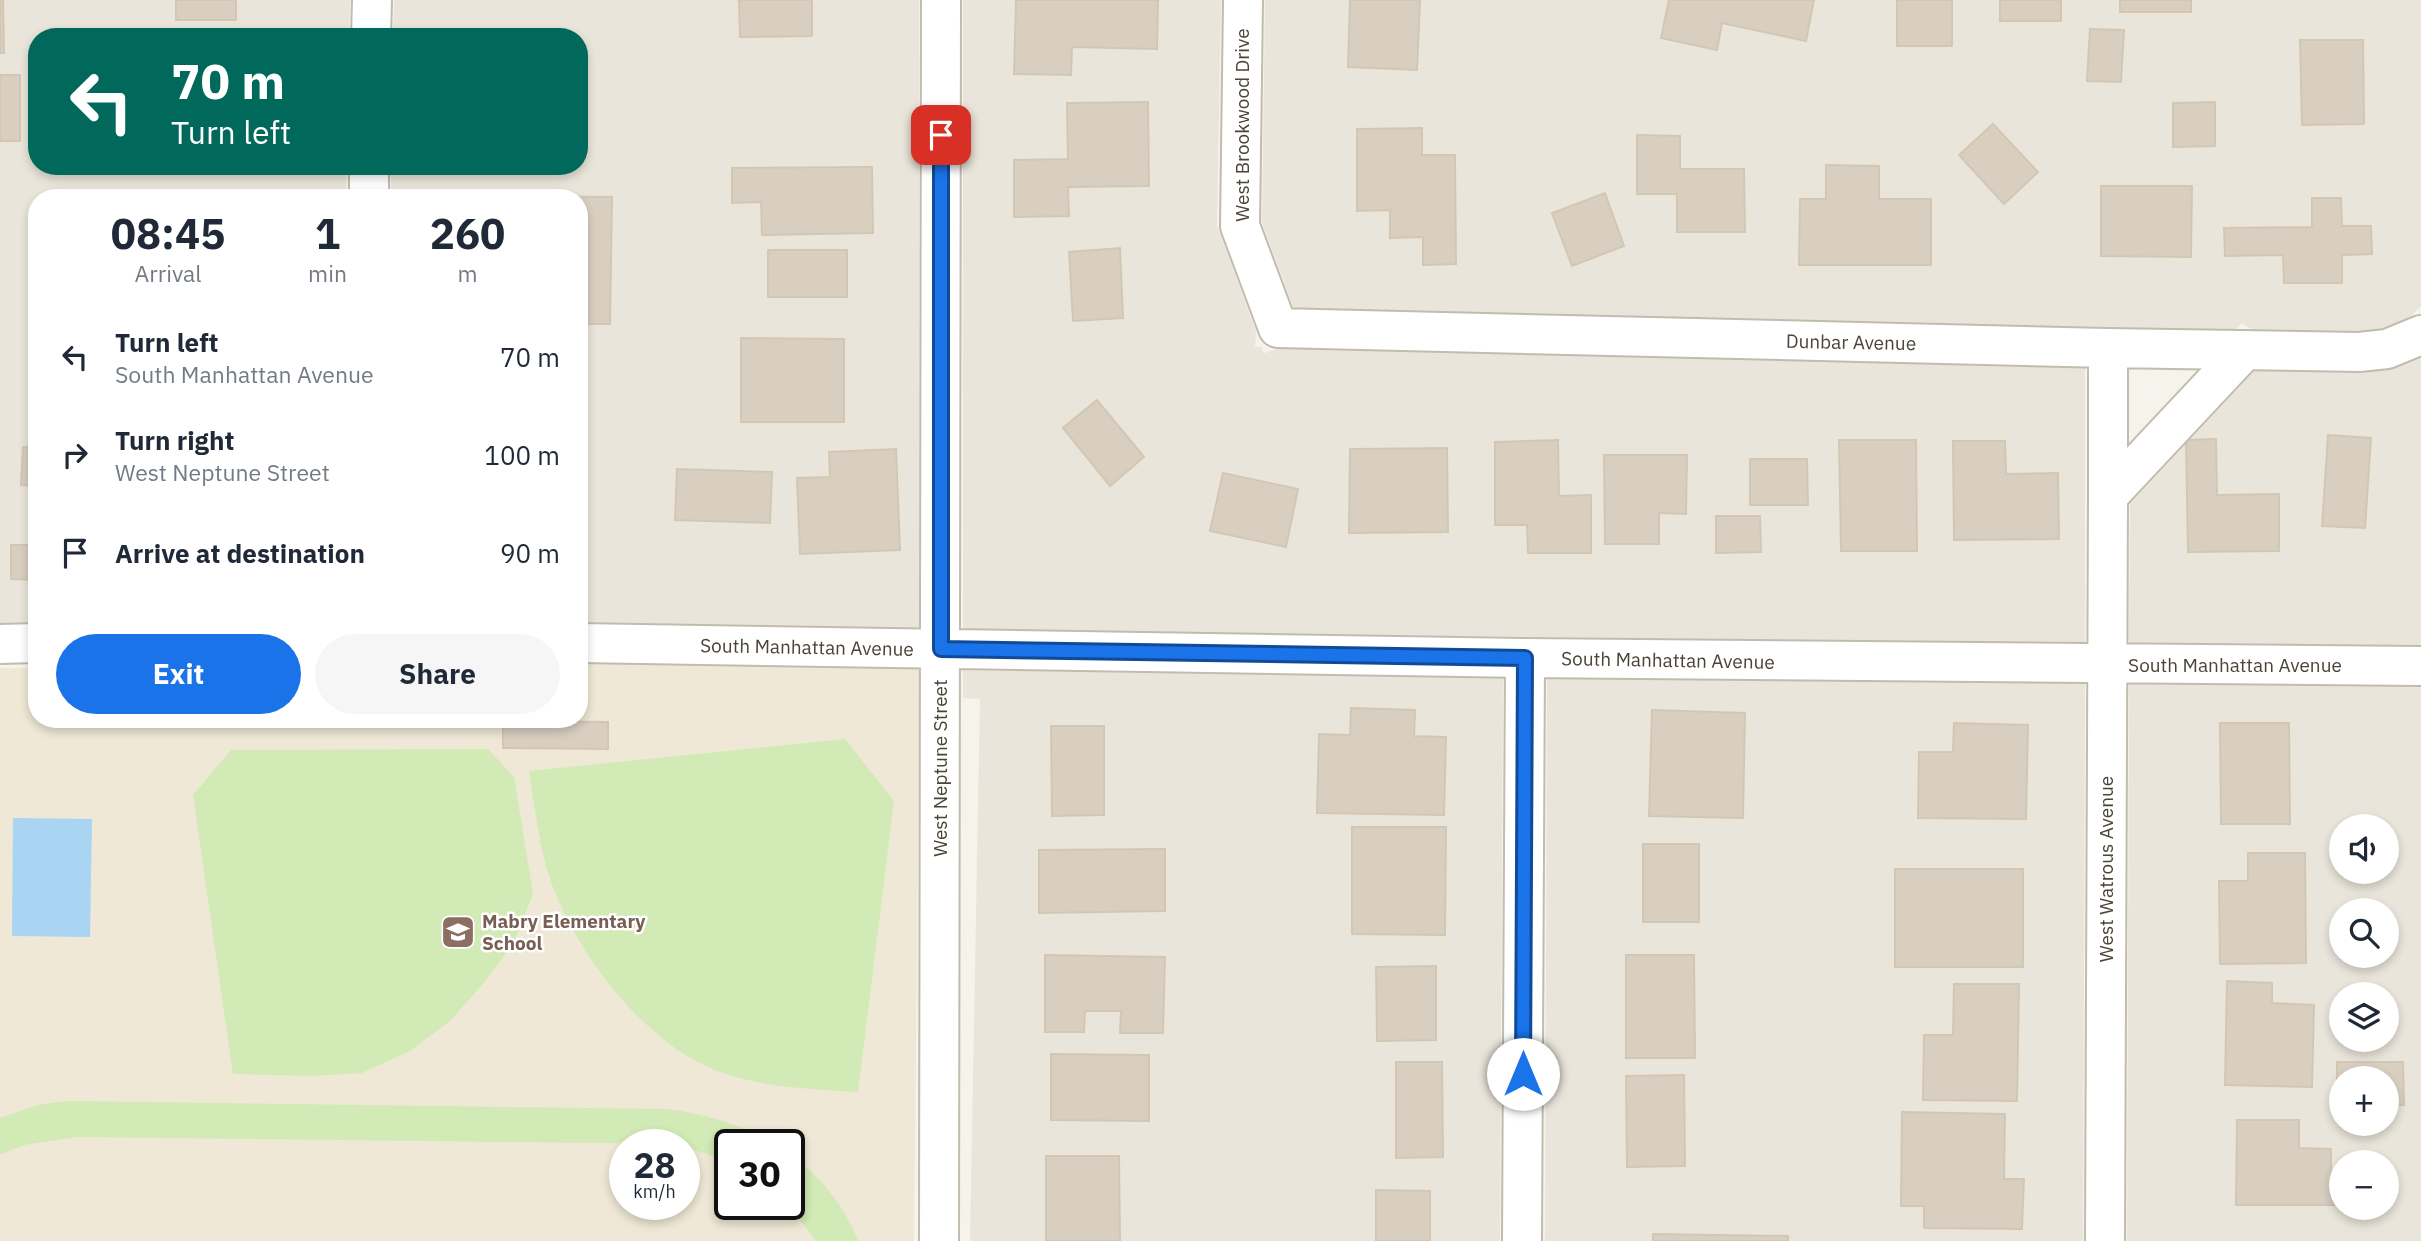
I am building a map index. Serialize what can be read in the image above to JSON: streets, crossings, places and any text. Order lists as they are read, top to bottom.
{
  "streets": {
    "street": [
      "West Brookwood Drive",
      "Dunbar Avenue",
      "South Manhattan Avenue",
      "West Neptune Street",
      "West Watrous Avenue"
    ]
  },
  "crossings": [
    ["West Brookwood Drive", "Dunbar Avenue"],
    ["Dunbar Avenue", "West Watrous Avenue"],
    ["South Manhattan Avenue", "West Neptune Street"],
    ["South Manhattan Avenue", "West Watrous Avenue"]
  ],
  "places": {
    "school or university": ["Mabry Elementary School"]
  },
  "page": {
    "turn": ["70 m", "Turn left"],
    "eta": [
      "08:45",
      "Arrival",
      "1",
      "min",
      "260",
      "m"
    ],
    "list": [
      {
        "name": "Turn left",
        "note": "South Manhattan Avenue",
        "value": "70 m"
      },
      {
        "name": "Turn right",
        "note": "West Neptune Street",
        "value": "100 m"
      },
      {
        "name": "Arrive at destination",
        "value": "90 m"
      }
    ],
    "buttons": ["Exit", "Share"],
    "map_buttons": ["+", "−"],
    "speed": "28 km/h",
    "limit": "30"
  }
}
